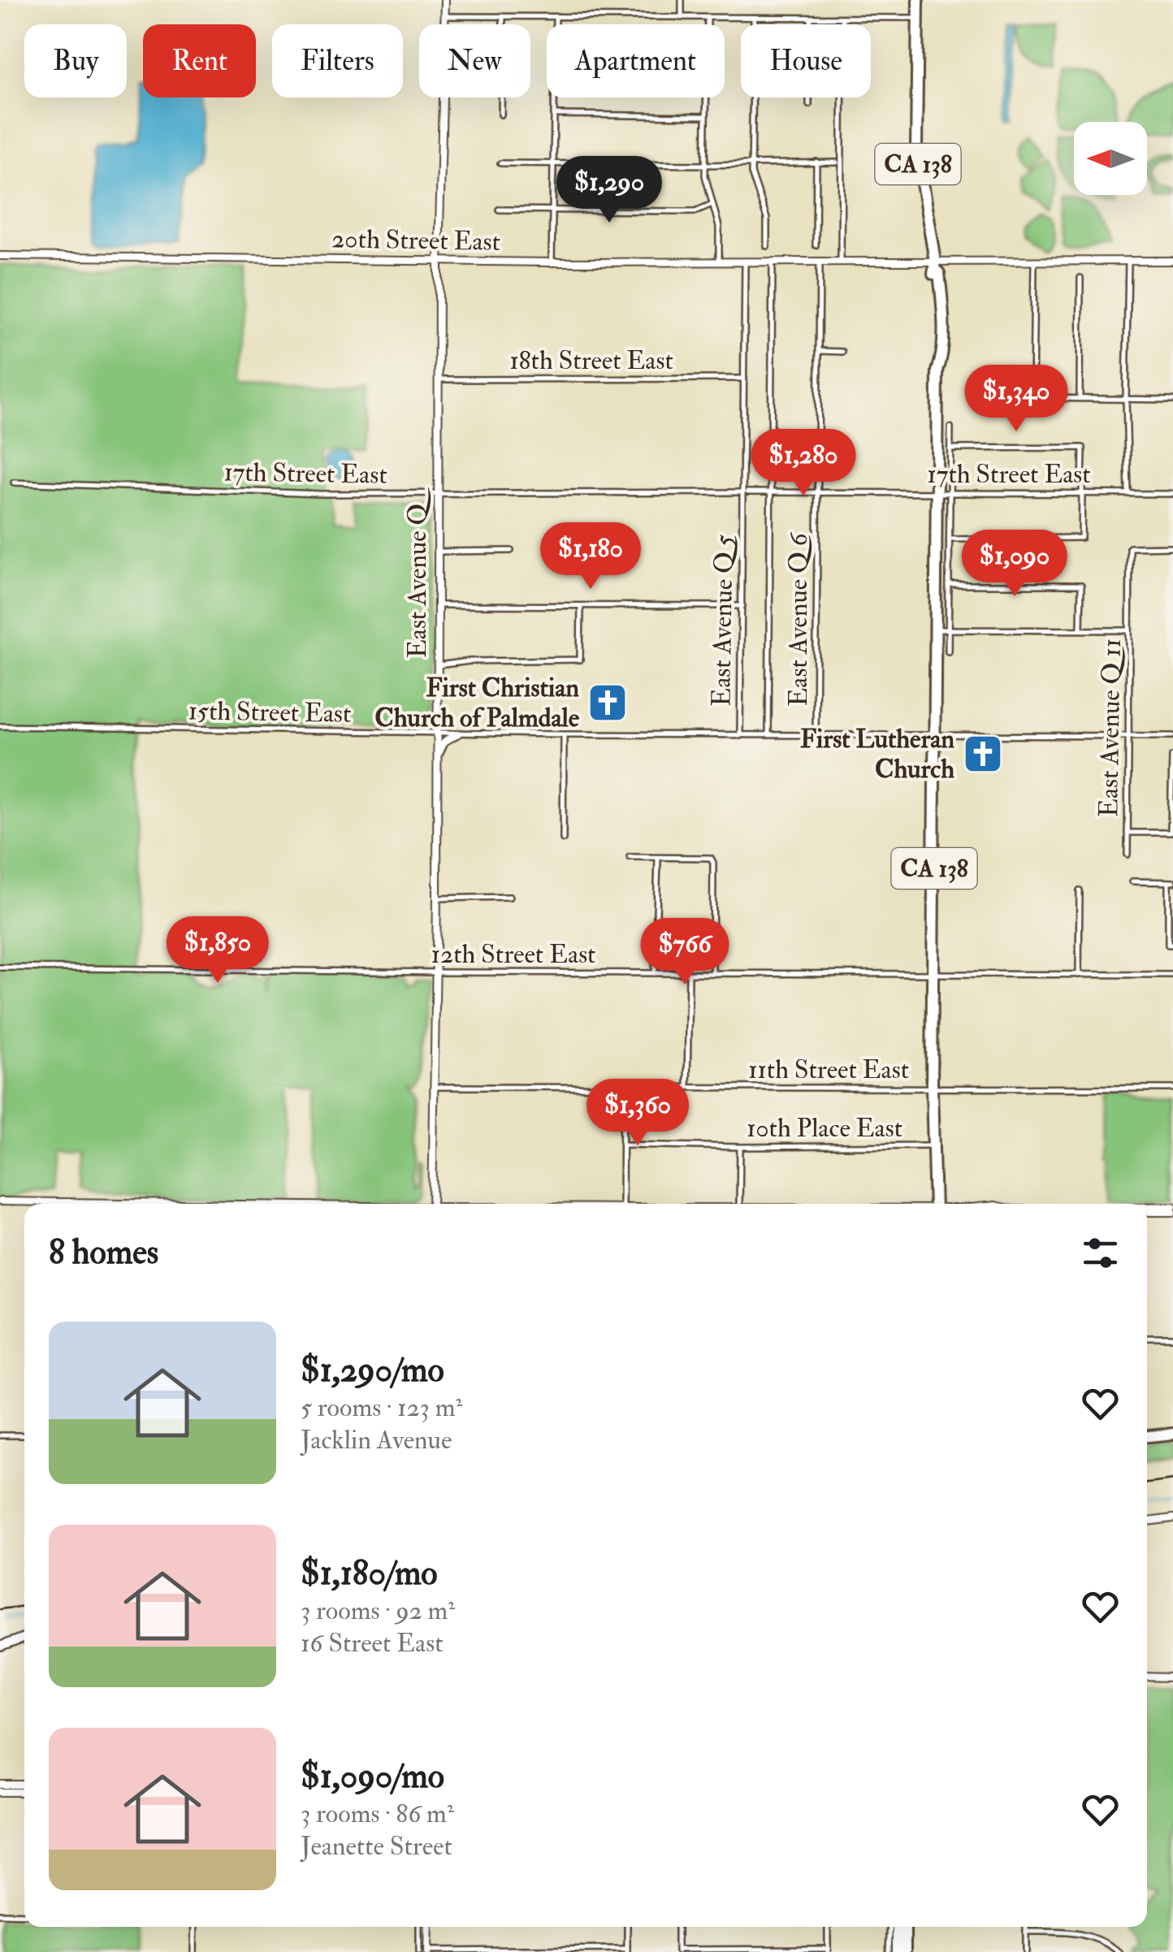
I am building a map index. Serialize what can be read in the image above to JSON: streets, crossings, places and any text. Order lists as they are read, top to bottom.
{
  "streets": {
    "highway": ["CA 138"],
    "main road": ["20th Street East", "East Avenue Q"],
    "street": [
      "18th Street East",
      "17th Street East",
      "East Avenue Q 6",
      "East Avenue Q 5",
      "15th Street East",
      "East Avenue Q 11",
      "12th Street East",
      "11th Street East",
      "10th Place East"
    ]
  },
  "crossings": [
    ["CA 138", "20th Street East"],
    ["CA 138", "17th Street East"],
    ["CA 138", "15th Street East"],
    ["CA 138", "12th Street East"],
    ["CA 138", "11th Street East"],
    ["CA 138", "10th Place East"],
    ["20th Street East", "East Avenue Q"],
    ["20th Street East", "East Avenue Q 6"],
    ["20th Street East", "East Avenue Q 5"],
    ["18th Street East", "East Avenue Q"],
    ["18th Street East", "East Avenue Q 5"],
    ["17th Street East", "East Avenue Q"],
    ["17th Street East", "East Avenue Q 6"],
    ["17th Street East", "East Avenue Q 5"],
    ["East Avenue Q", "15th Street East"],
    ["East Avenue Q", "12th Street East"],
    ["East Avenue Q", "11th Street East"],
    ["East Avenue Q 6", "15th Street East"],
    ["East Avenue Q 5", "15th Street East"],
    ["15th Street East", "East Avenue Q 11"]
  ],
  "places": {
    "church": ["First Christian Church of Palmdale", "First Lutheran Church"]
  },
  "north": "left",
  "page": {
    "chip": [
      "Buy",
      "Rent",
      "Filters",
      "New",
      "Apartment",
      "House"
    ],
    "price": [
      "$1,290",
      "$1,340",
      "$1,280",
      "$1,180",
      "$1,090",
      "$1,850",
      "$766",
      "$1,360"
    ],
    "heading": "8 homes",
    "list": [
      {
        "name": "$1,290/mo",
        "note": "5 rooms · 123 m² · Jacklin Avenue"
      },
      {
        "name": "$1,180/mo",
        "note": "3 rooms · 92 m² · 16 Street East"
      },
      {
        "name": "$1,090/mo",
        "note": "3 rooms · 86 m² · Jeanette Street"
      }
    ]
  }
}
